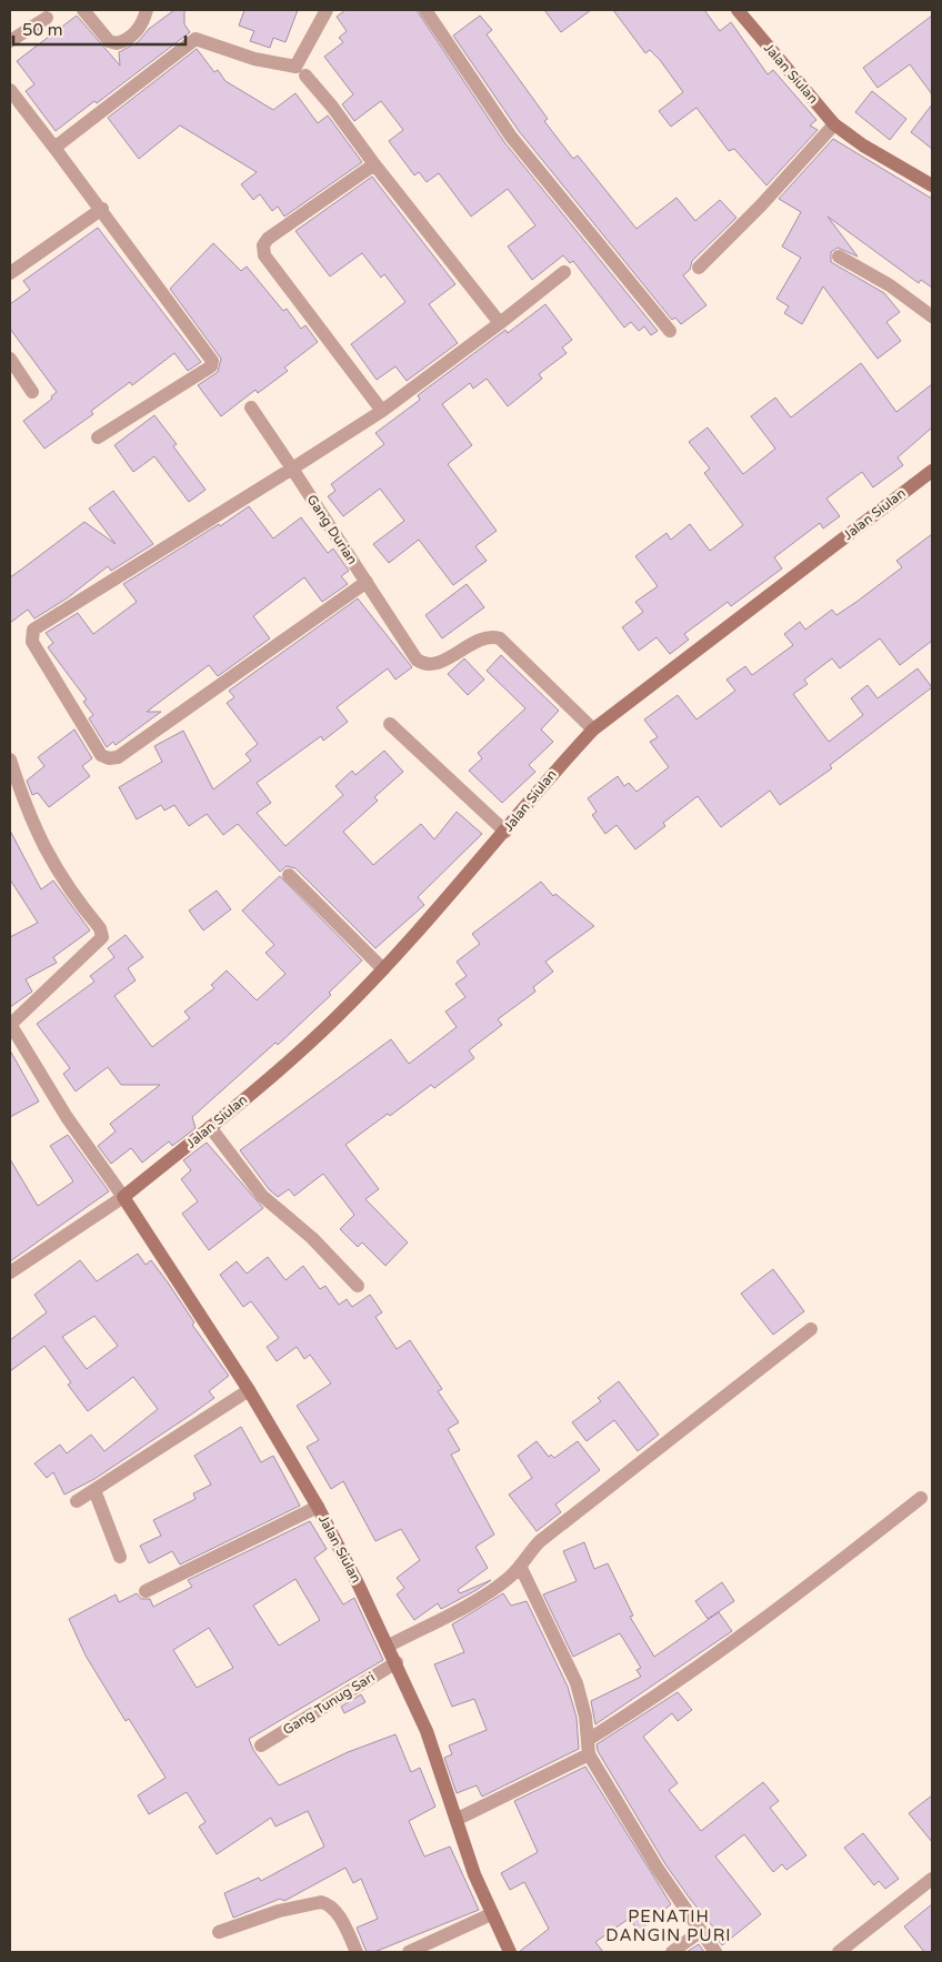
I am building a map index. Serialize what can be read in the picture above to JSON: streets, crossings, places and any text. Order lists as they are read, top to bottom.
{
  "streets": {
    "street": ["Jalan Siulan", "Gang Durian", "Gang Tunug Sari"]
  },
  "crossings": [
    ["Jalan Siulan", "Gang Durian"],
    ["Jalan Siulan", "Gang Tunug Sari"]
  ],
  "districts": ["PENATIH DANGIN PURI"],
  "scale_bar": "50 m"
}
